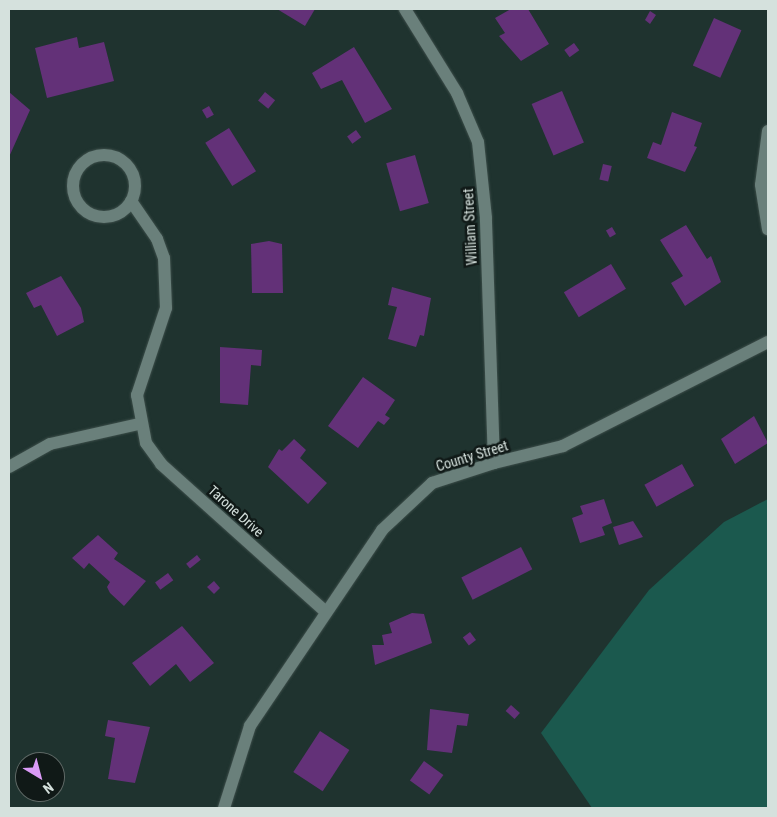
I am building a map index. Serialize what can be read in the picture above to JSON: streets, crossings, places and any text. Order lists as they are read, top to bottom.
{
  "streets": {
    "street": ["William Street", "County Street", "Tarone Drive"]
  },
  "crossings": [
    ["William Street", "County Street"],
    ["County Street", "Tarone Drive"]
  ],
  "north": "bottom right"
}
